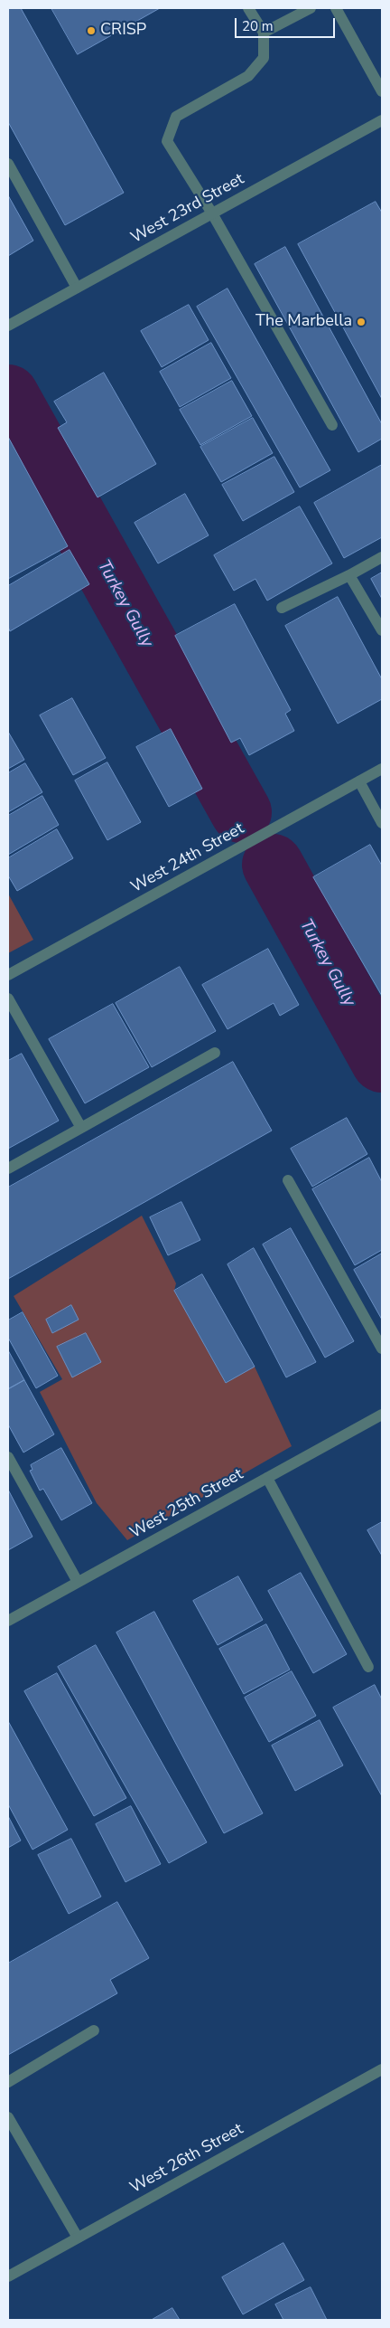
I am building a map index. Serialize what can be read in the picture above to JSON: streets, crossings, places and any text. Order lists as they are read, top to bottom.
{
  "streets": {
    "street": [
      "West 23rd Street",
      "West 24th Street",
      "West 25th Street",
      "West 26th Street"
    ]
  },
  "water": ["Turkey Gully"],
  "places": ["CRISP", "The Marbella"],
  "scale_bar": "20 m"
}
